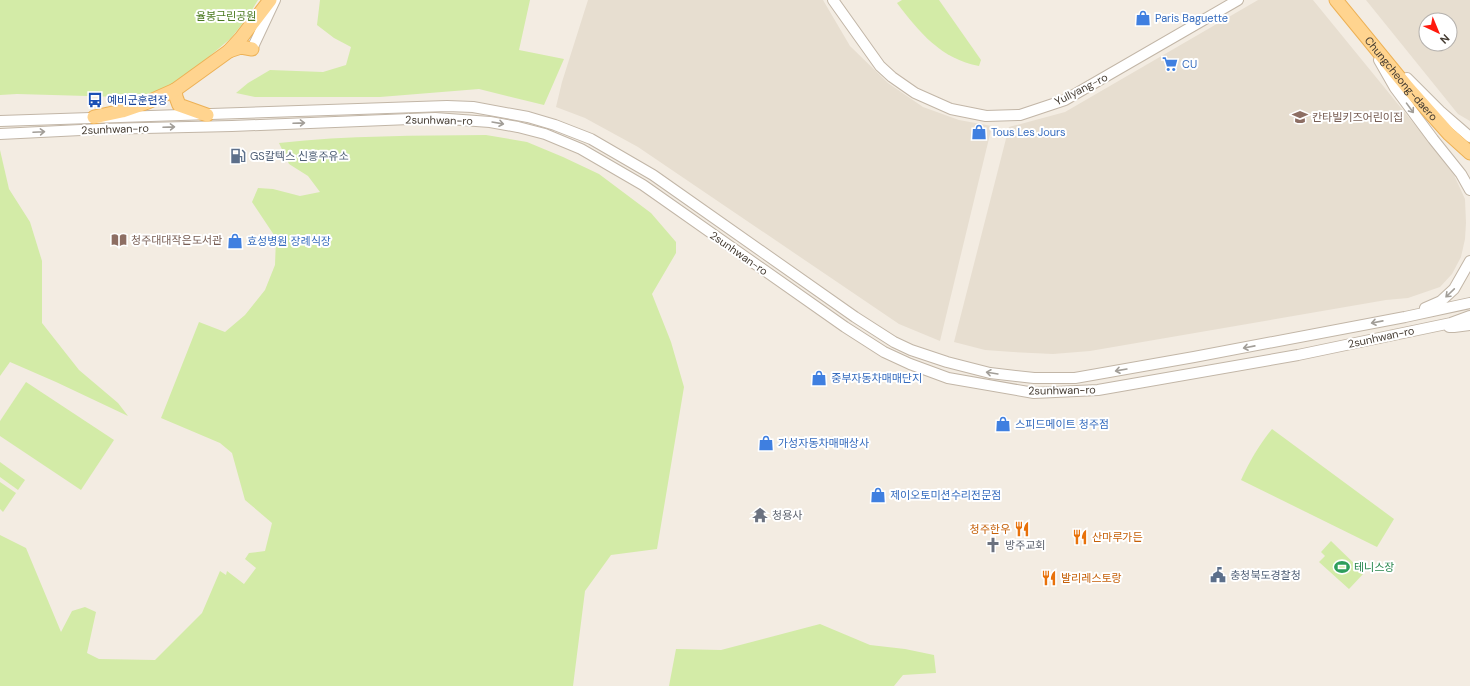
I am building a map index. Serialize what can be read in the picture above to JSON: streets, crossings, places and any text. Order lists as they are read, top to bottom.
{
  "streets": {
    "main road": ["Chungcheong-daero"],
    "street": ["Yullyang-ro", "2sunhwan-ro"]
  },
  "parks": ["율봉근린공원"],
  "places": {
    "shop": [
      "Paris Baguette",
      "Tous Les Jours",
      "효성병원 장례식장",
      "중부자동차매매단지",
      "스피드메이트 청주점",
      "가성자동차매매상사",
      "제이오토미션수리전문점"
    ],
    "supermarket": ["CU"],
    "bus stop": ["예비군훈련장"],
    "school or university": ["칸타빌키즈어린이집"],
    "fuel station": ["GS칼텍스 신흥주유소"],
    "library": ["청주대대작은도서관"],
    "temple": ["청용사"],
    "restaurant": ["청주한우", "산마루가든", "발리레스토랑"],
    "church": ["방주교회"],
    "sports": ["테니스장"],
    "public building": ["충청북도경찰청"]
  },
  "north": "bottom right"
}
